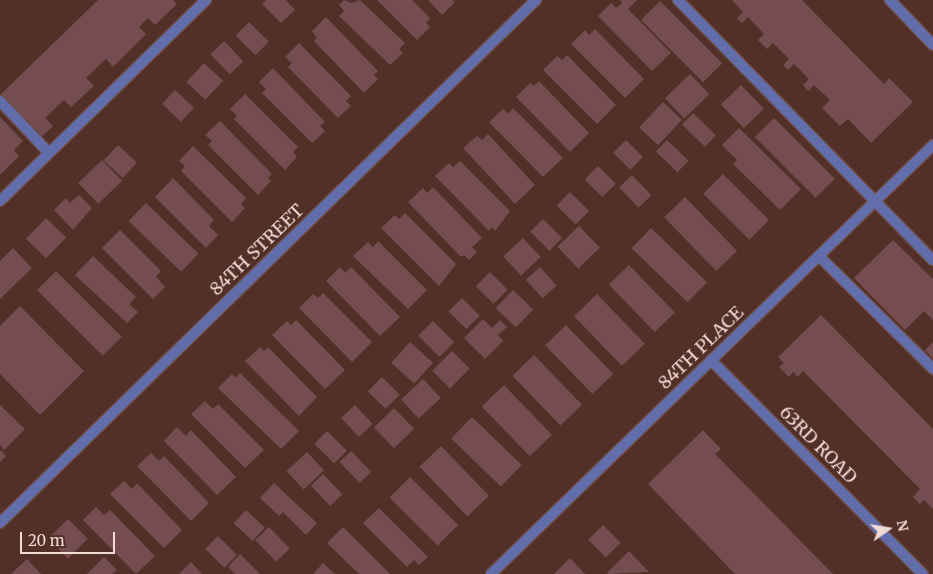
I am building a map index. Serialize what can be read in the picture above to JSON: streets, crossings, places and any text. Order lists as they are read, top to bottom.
{
  "streets": {
    "street": ["84TH STREET", "84TH PLACE", "63RD ROAD"]
  },
  "crossings": [
    ["84TH PLACE", "63RD ROAD"]
  ],
  "scale_bar": "20 m",
  "north": "right"
}
